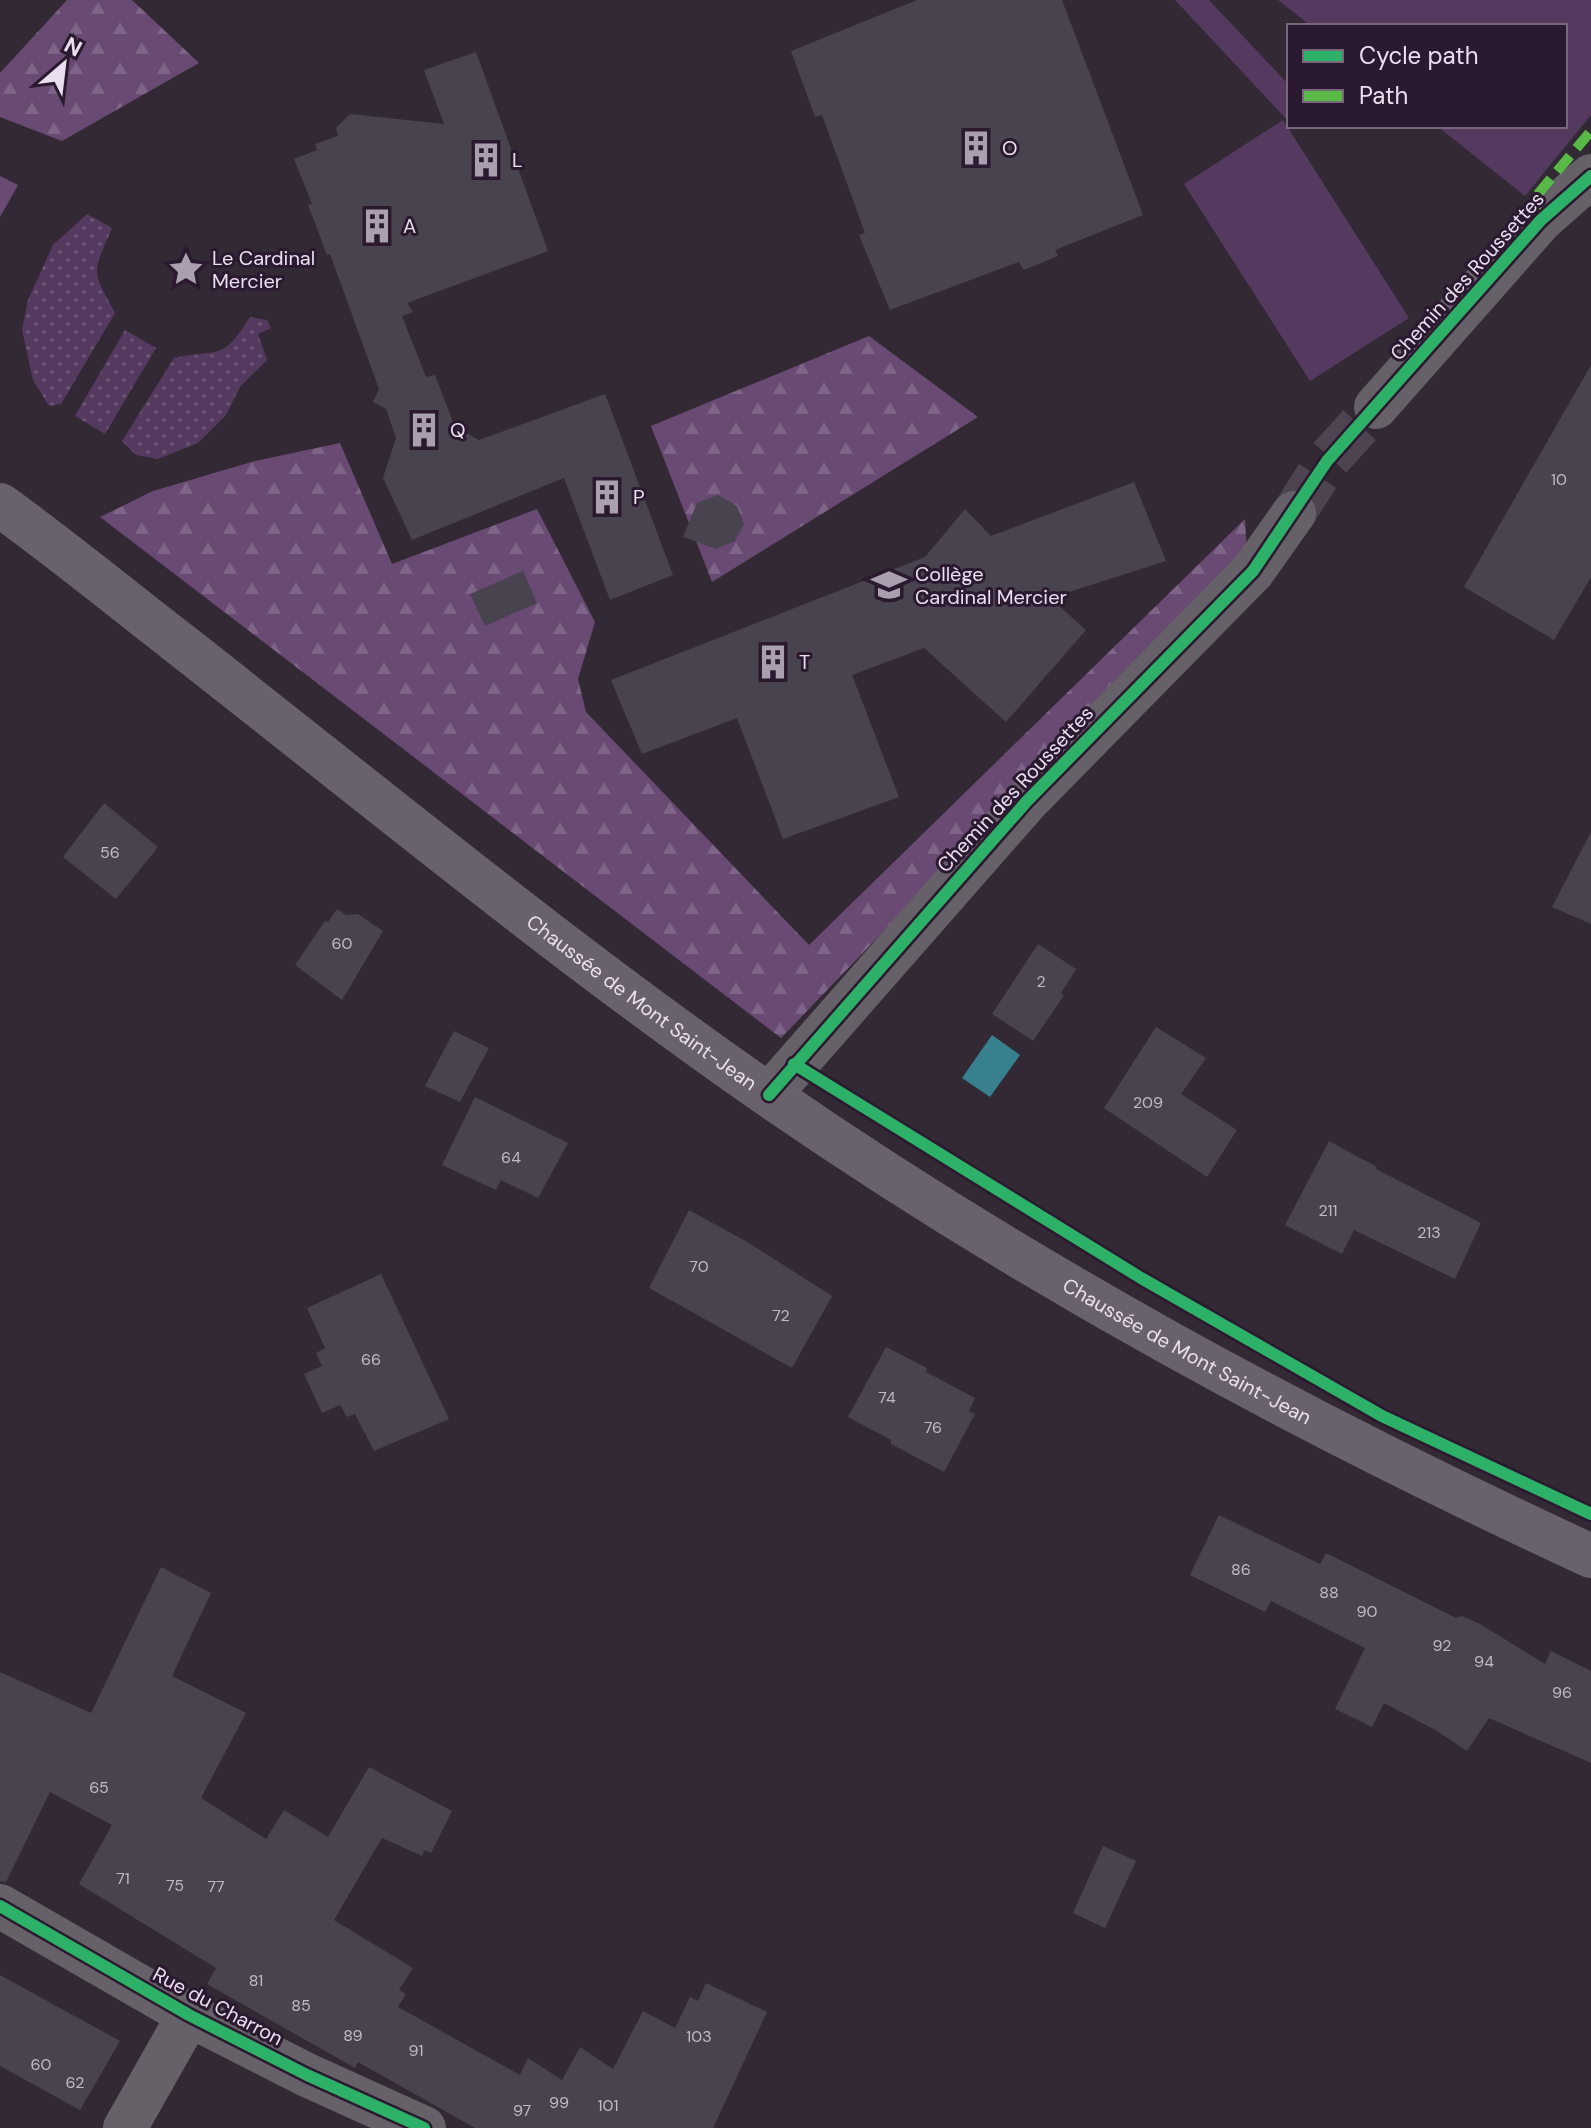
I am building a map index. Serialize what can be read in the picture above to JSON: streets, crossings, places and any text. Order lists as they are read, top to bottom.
{
  "streets": {
    "main road": ["Chaussée de Mont Saint-Jean"],
    "street": ["Chemin des Roussettes", "Rue du Charron"]
  },
  "crossings": [
    ["Chemin des Roussettes", "Chaussée de Mont Saint-Jean"]
  ],
  "places": {
    "building": [
      "O",
      "L",
      "A",
      "Q",
      "P",
      "T"
    ],
    "place": ["Le Cardinal Mercier"],
    "school or university": ["Collège Cardinal Mercier"]
  },
  "house_numbers": [
    "10",
    "56",
    "60",
    "2",
    "209",
    "64",
    "211",
    "213",
    "70",
    "72",
    "66",
    "74",
    "76",
    "86",
    "88",
    "90",
    "92",
    "94",
    "96",
    "65",
    "71",
    "75",
    "77",
    "81",
    "85",
    "89",
    "103",
    "91",
    "60",
    "62",
    "99",
    "101",
    "97"
  ],
  "legend": ["Cycle path", "Path"],
  "north": "top right"
}
